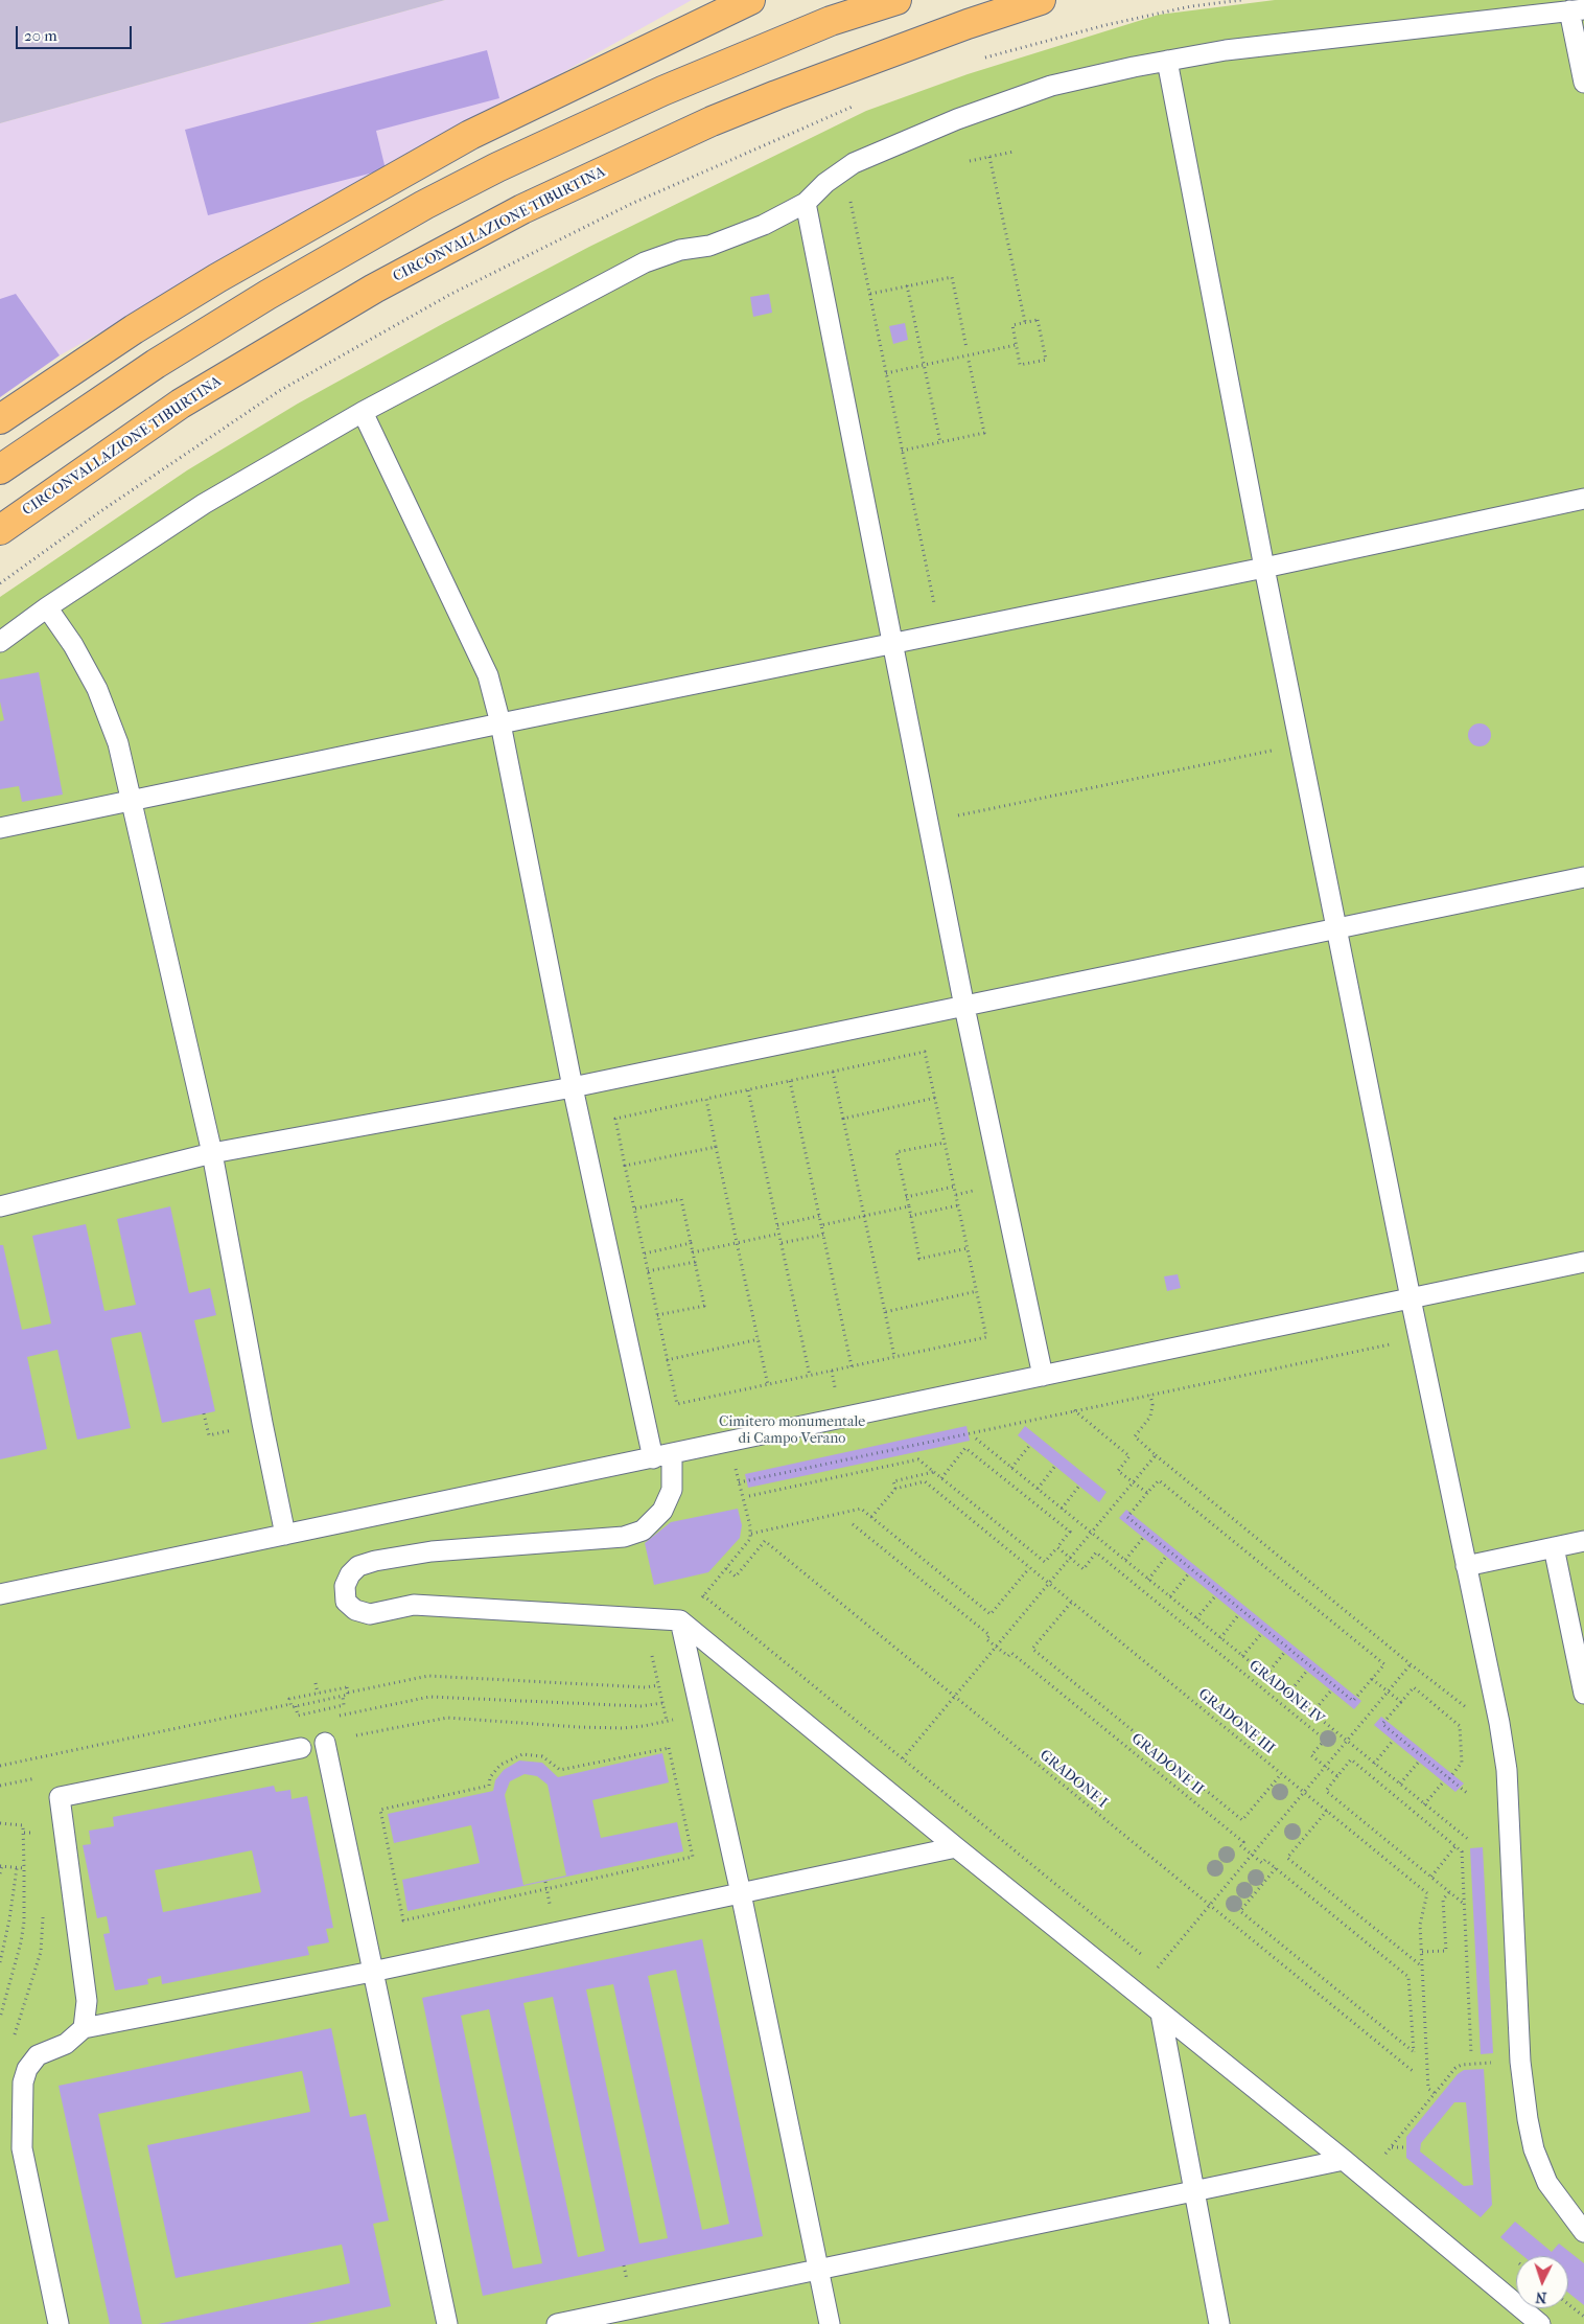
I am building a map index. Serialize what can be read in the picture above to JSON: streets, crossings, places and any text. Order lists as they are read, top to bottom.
{
  "streets": {
    "highway": ["CIRCONVALLAZIONE TIBURTINA"],
    "path": [
      "GRADONE IV",
      "GRADONE III",
      "GRADONE II",
      "GRADONE I"
    ]
  },
  "parks": ["Cimitero monumentale di Campo Verano"],
  "scale_bar": "20 m",
  "north": "bottom"
}
